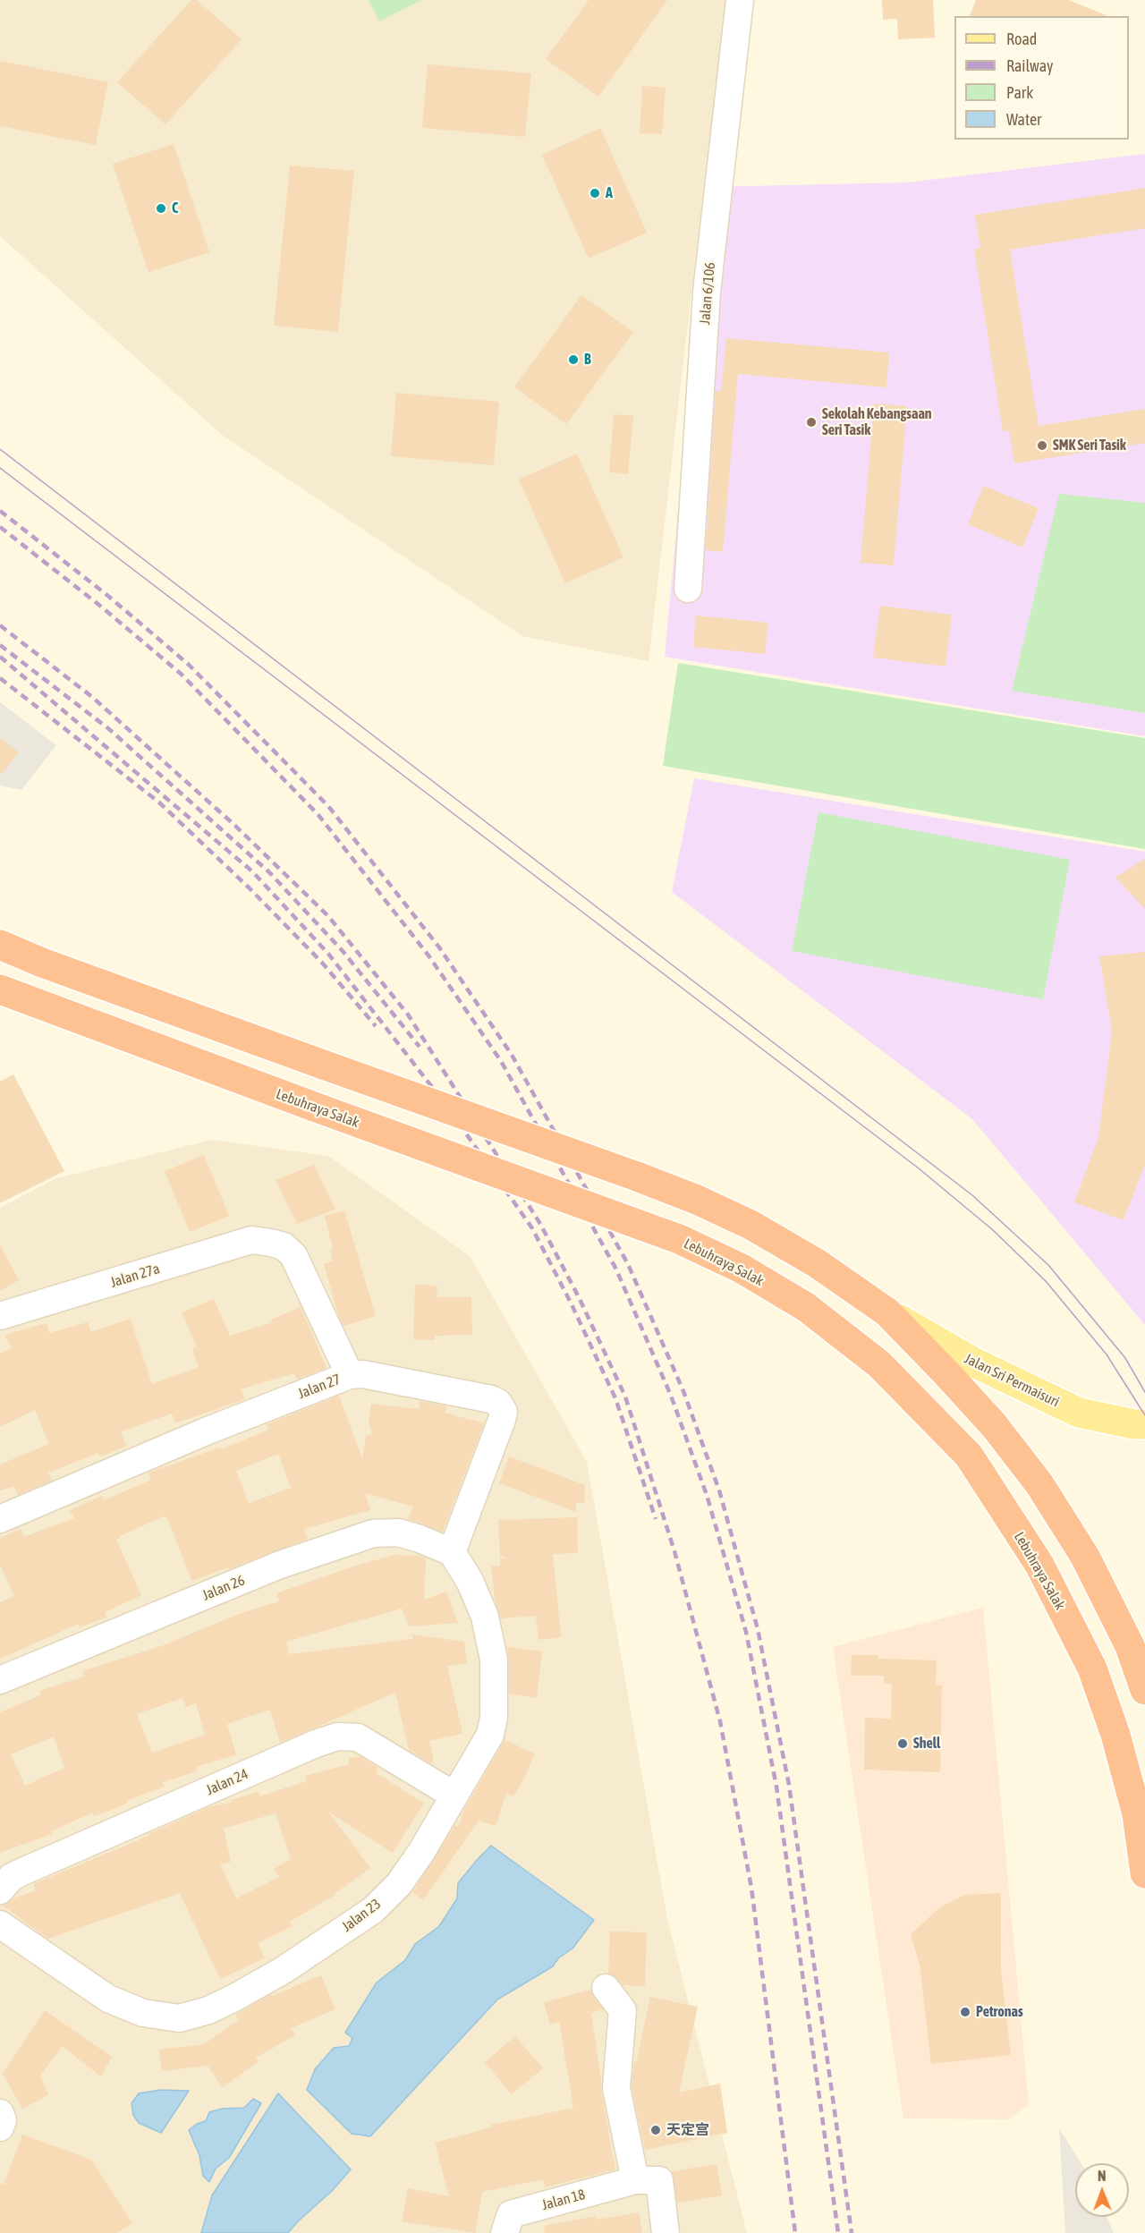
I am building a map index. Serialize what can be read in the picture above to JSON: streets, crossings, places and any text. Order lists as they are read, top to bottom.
{
  "streets": {
    "highway": ["Lebuhraya Salak"],
    "main road": ["Jalan Sri Permaisuri"],
    "street": [
      "Jalan 6/106",
      "Jalan 27a",
      "Jalan 27",
      "Jalan 26",
      "Jalan 24",
      "Jalan 23",
      "Jalan 18"
    ]
  },
  "crossings": [
    ["Jalan 27a", "Jalan 27"],
    ["Jalan 27", "Jalan 26"],
    ["Jalan 27", "Jalan 23"],
    ["Jalan 26", "Jalan 23"],
    ["Jalan 24", "Jalan 23"]
  ],
  "places": [
    "A",
    "C",
    "B",
    "Sekolah Kebangsaan Seri Tasik",
    "SMK Seri Tasik",
    "Shell",
    "Petronas",
    "天定宫"
  ],
  "legend": [
    "Road",
    "Railway",
    "Park",
    "Water"
  ],
  "north": "top"
}
